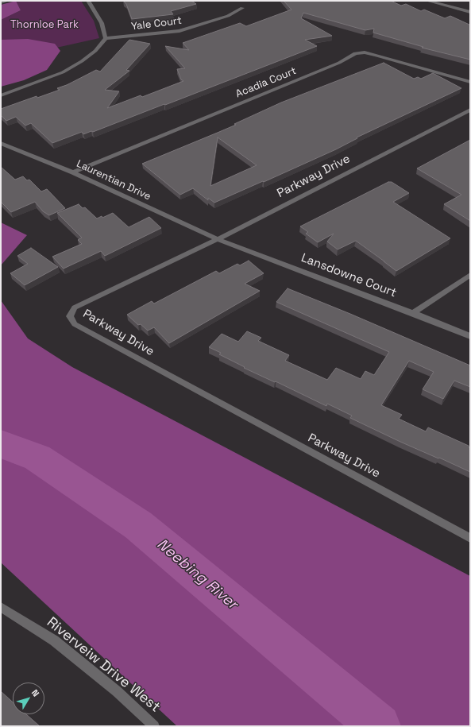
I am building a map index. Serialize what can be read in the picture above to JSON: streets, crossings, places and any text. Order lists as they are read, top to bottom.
{
  "streets": {
    "street": [
      "Yale Court",
      "Acadia Court",
      "Parkway Drive",
      "Laurentian Drive",
      "Lansdowne Court",
      "Riverveiw Drive West"
    ]
  },
  "crossings": [
    ["Acadia Court", "Laurentian Drive"],
    ["Parkway Drive", "Laurentian Drive"],
    ["Parkway Drive", "Lansdowne Court"],
    ["Laurentian Drive", "Lansdowne Court"]
  ],
  "water": ["Neebing River"],
  "parks": ["Thornloe Park"],
  "north": "top right"
}
